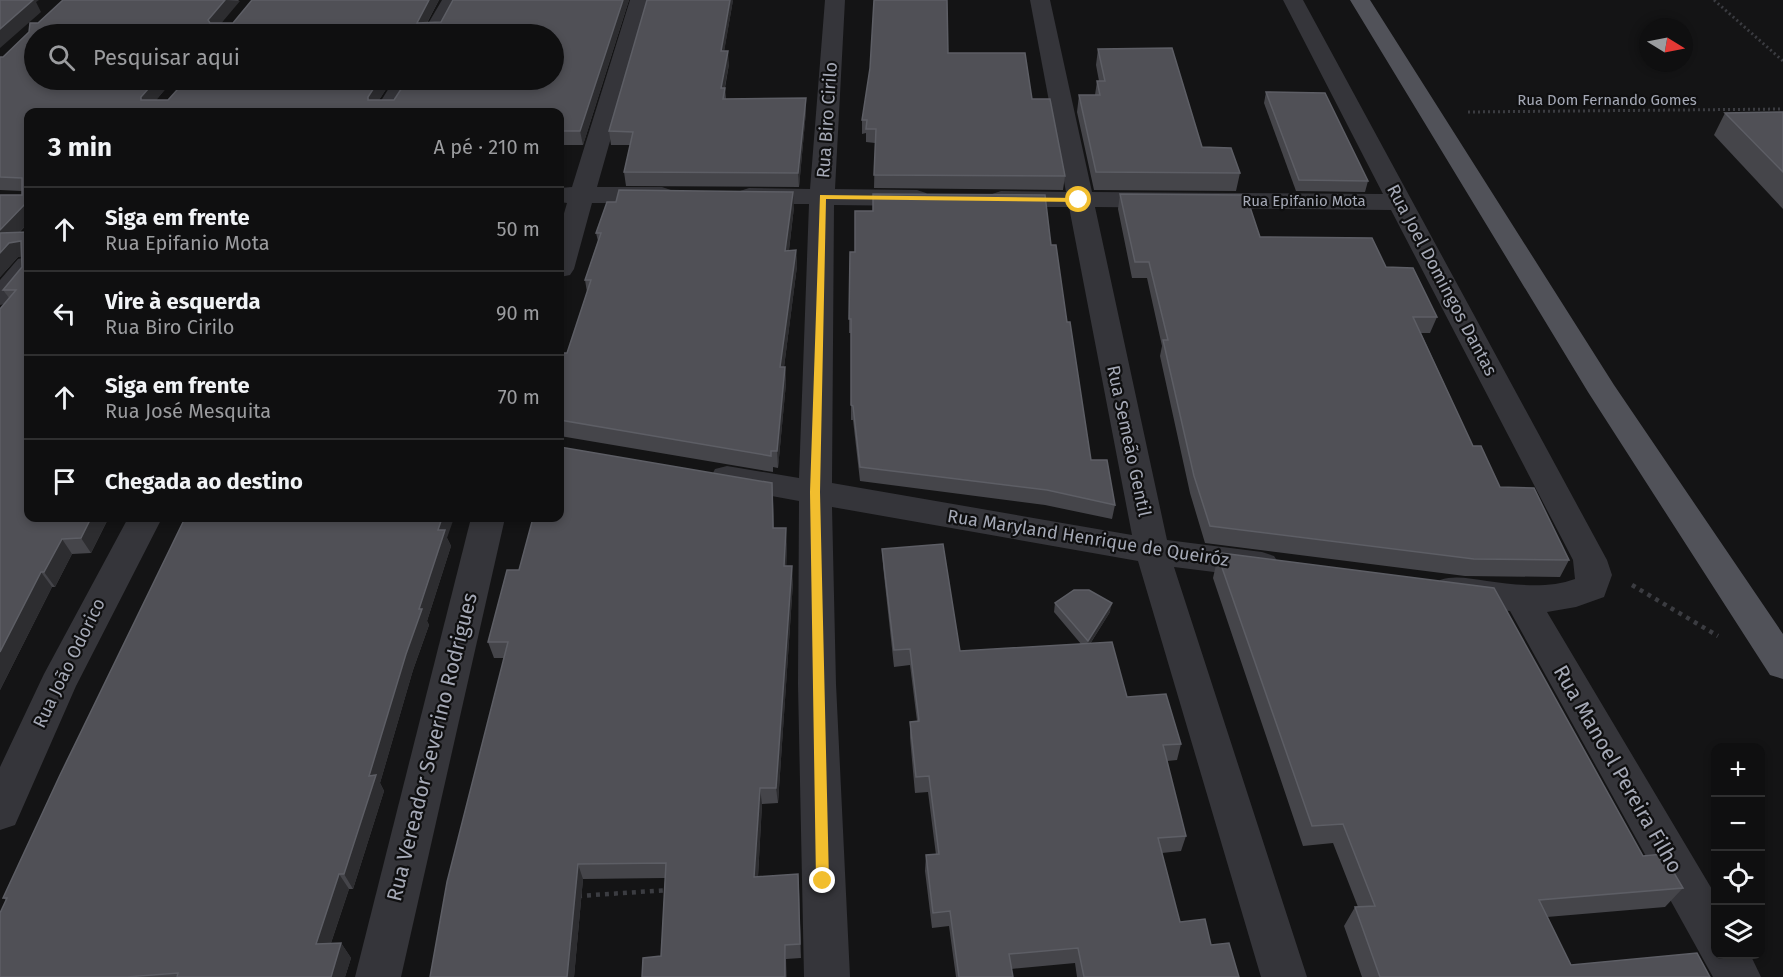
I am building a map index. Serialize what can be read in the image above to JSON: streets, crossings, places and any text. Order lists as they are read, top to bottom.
{
  "streets": {
    "street": [
      "Rua Biro Cirilo",
      "Rua Epifanio Mota",
      "Rua Joel Domingos Dantas",
      "Rua Semeão Gentil",
      "Rua Maryland Henrique de Queiróz",
      "Rua João Odorico",
      "Rua Vereador Severino Rodrigues",
      "Rua Manoel Pereira Filho"
    ],
    "path": ["Rua Dom Fernando Gomes"]
  },
  "crossings": [
    ["Rua Biro Cirilo", "Rua Maryland Henrique de Queiróz"],
    ["Rua Epifanio Mota", "Rua Joel Domingos Dantas"],
    ["Rua Epifanio Mota", "Rua Semeão Gentil"],
    ["Rua Semeão Gentil", "Rua Maryland Henrique de Queiróz"]
  ],
  "north": "right",
  "page": {
    "search": "Pesquisar aqui",
    "heading": ["3 min", "A pé · 210 m"],
    "list": [
      ["Siga em frente", "Rua Epifanio Mota", "50 m"],
      ["Vire à esquerda", "Rua Biro Cirilo", "90 m"],
      ["Siga em frente", "Rua José Mesquita", "70 m"],
      "Chegada ao destino"
    ],
    "map_buttons": ["+", "−"]
  }
}
